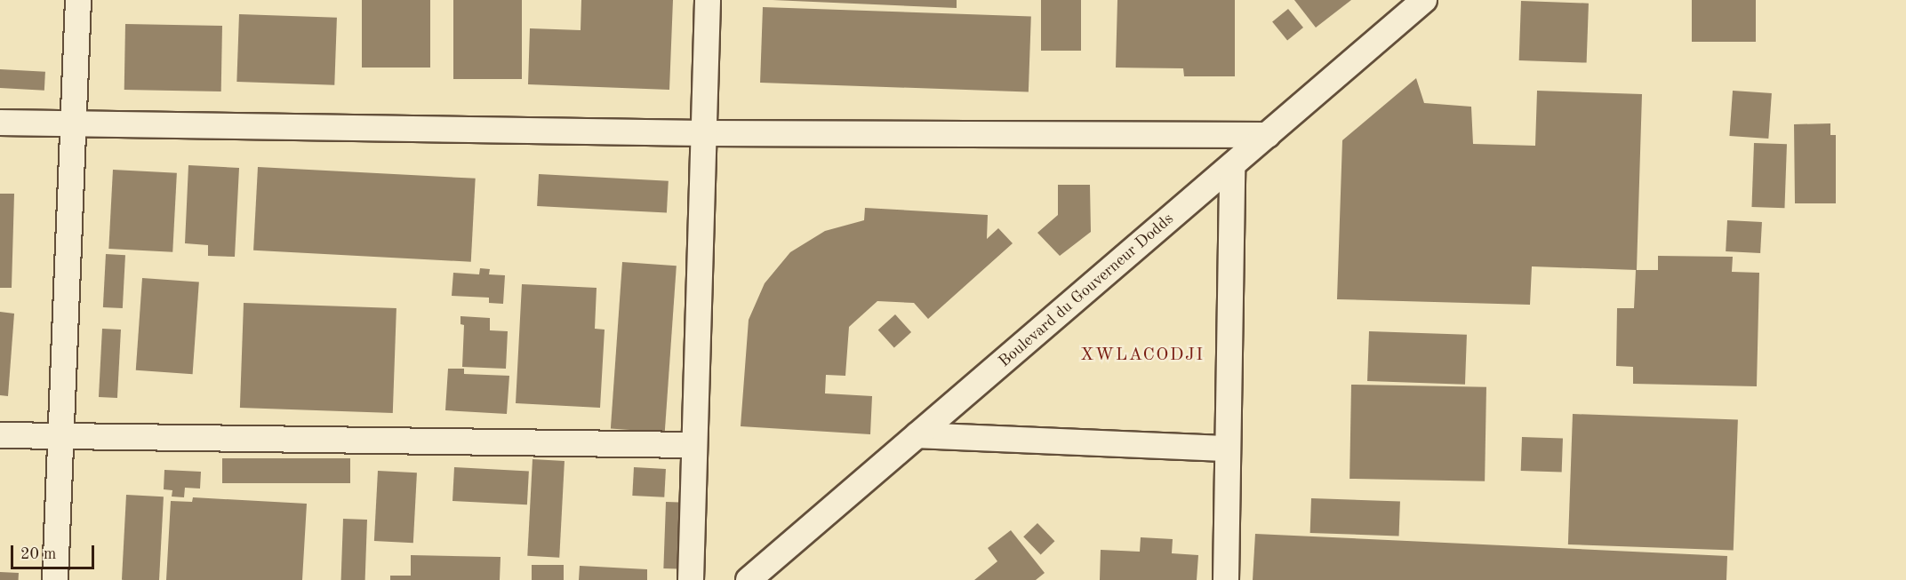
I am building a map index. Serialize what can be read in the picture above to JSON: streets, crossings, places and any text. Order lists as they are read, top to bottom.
{
  "streets": {
    "street": ["Boulevard du Gouverneur Dodds"]
  },
  "districts": ["XWLACODJI"],
  "scale_bar": "20 m"
}
